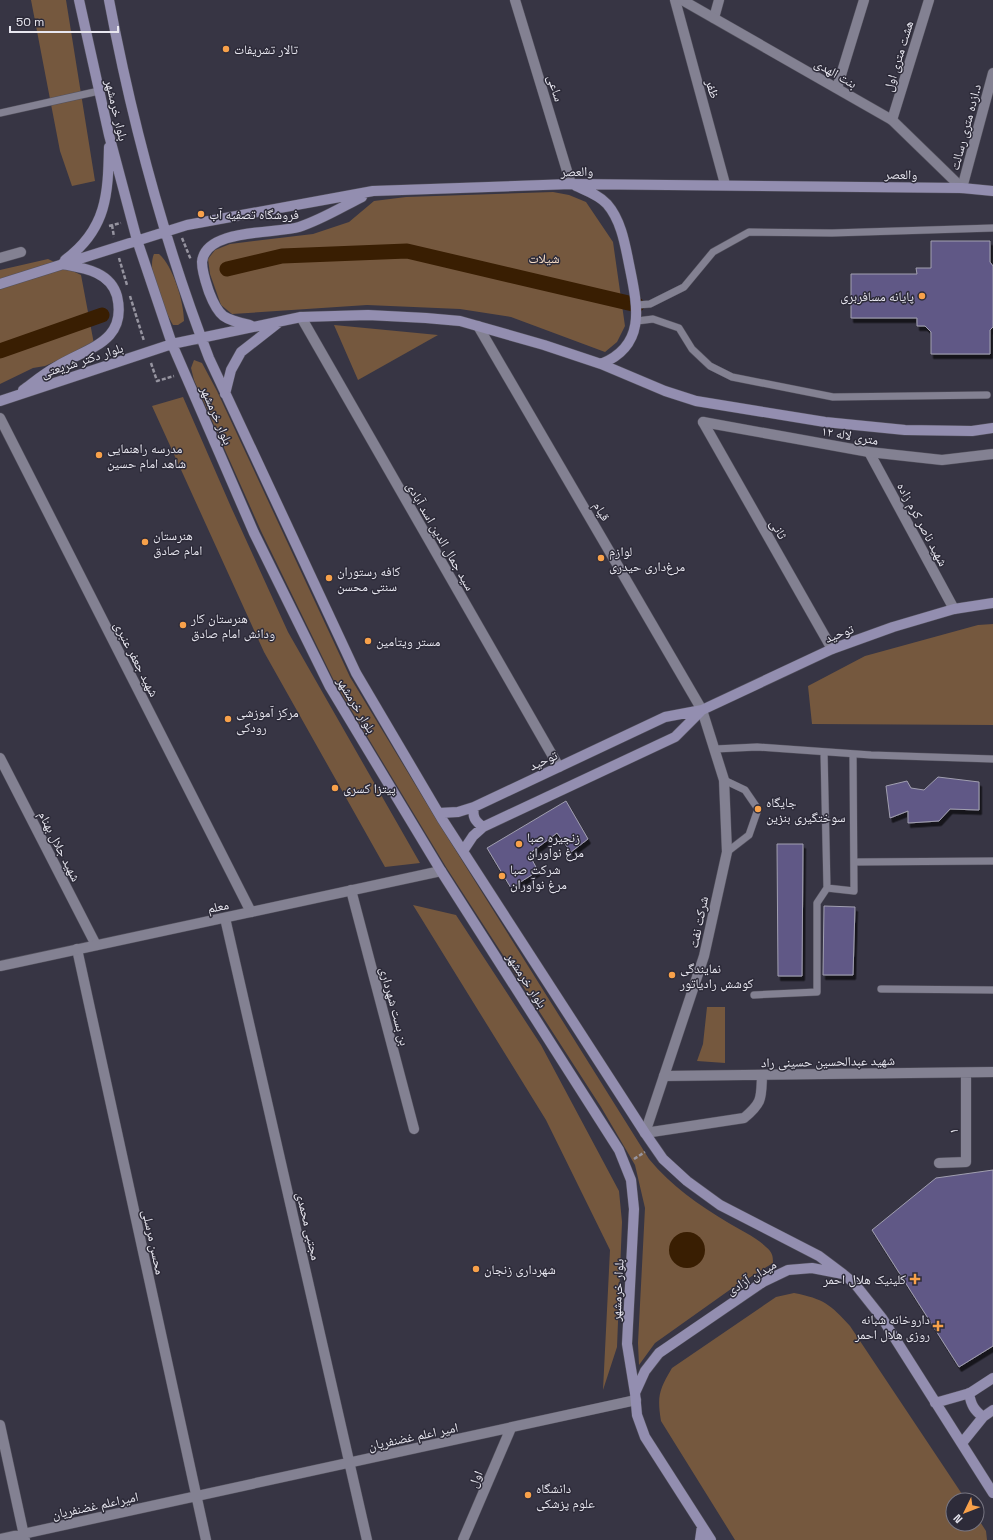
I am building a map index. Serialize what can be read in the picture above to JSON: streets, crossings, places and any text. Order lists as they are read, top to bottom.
{
  "streets": {
    "main road": [
      "بلوار خرمشهر",
      "والعصر",
      "بلوار دکتر شریعتی",
      "توحید",
      "میدان آزادی"
    ],
    "street": [
      "هشت متری اول",
      "بنت الهدی",
      "ساعی",
      "ظفر",
      "د.ازده متری رسالت",
      "۱۲ متری لاله",
      "قیام",
      "شهید ناصر کرم زاده",
      "ثانی",
      "سید جمال الدین اسد آبادی",
      "شهید جعفر عنبری",
      "شهید جلال بهنام",
      "معلم",
      "شرکت نفت",
      "بن بست شهرداری",
      "شهید عبدالحسین حسینی راد",
      "۱",
      "مجتبی محمدی",
      "محسن مرسلی",
      "امیر اعلم غضنفریان",
      "اول",
      "امیراعلم غضنفریان"
    ]
  },
  "crossings": [
    ["هشت متری اول", "بنت الهدی"],
    ["بنت الهدی", "د.ازده متری رسالت"],
    ["بنت الهدی", "والعصر"],
    ["ساعی", "والعصر"],
    ["ظفر", "والعصر"],
    ["بلوار خرمشهر", "والعصر"],
    ["بلوار خرمشهر", "بلوار دکتر شریعتی"],
    ["بلوار خرمشهر", "توحید"],
    ["بلوار خرمشهر", "معلم"],
    ["بلوار خرمشهر", "شرکت نفت"],
    ["بلوار خرمشهر", "میدان آزادی"],
    ["بلوار خرمشهر", "امیر اعلم غضنفریان"],
    ["د.ازده متری رسالت", "والعصر"],
    ["بلوار دکتر شریعتی", "قیام"],
    ["بلوار دکتر شریعتی", "سید جمال الدین اسد آبادی"],
    ["۱۲ متری لاله", "شهید ناصر کرم زاده"],
    ["۱۲ متری لاله", "ثانی"],
    ["قیام", "توحید"],
    ["قیام", "شرکت نفت"],
    ["شهید ناصر کرم زاده", "توحید"],
    ["ثانی", "توحید"],
    ["سید جمال الدین اسد آبادی", "توحید"],
    ["توحید", "شرکت نفت"],
    ["شهید جعفر عنبری", "معلم"],
    ["شهید جلال بهنام", "معلم"],
    ["معلم", "بن بست شهرداری"],
    ["معلم", "مجتبی محمدی"],
    ["معلم", "محسن مرسلی"],
    ["شرکت نفت", "شهید عبدالحسین حسینی راد"],
    ["شهید عبدالحسین حسینی راد", "۱"],
    ["مجتبی محمدی", "امیر اعلم غضنفریان"],
    ["محسن مرسلی", "امیر اعلم غضنفریان"],
    ["محسن مرسلی", "امیراعلم غضنفریان"],
    ["میدان آزادی", "امیر اعلم غضنفریان"],
    ["امیر اعلم غضنفریان", "اول"],
    ["امیر اعلم غضنفریان", "امیراعلم غضنفریان"]
  ],
  "parks": ["شیلات"],
  "places": {
    "other": [
      "تالار تشریفات",
      "فروشگاه تصفیه آب",
      "پایانه مسافربری",
      "مدرسه راهنمایی شاهد امام حسین",
      "هنرستان امام صادق",
      "لوازم مرغ‌داری حیدری",
      "کافه رستوران سنتی محسن",
      "هنرستان کار ودانش امام صادق",
      "مستر ویتامین",
      "مرکز آموزشی رودکی",
      "پیتزا کسری",
      "جایگاه سوختگیرى بنزین",
      "زنجیره صبا مرغ نوآوران",
      "شرکت صبا مرغ نوآوران",
      "نمایندگی کوشش رادیاتور",
      "شهرداری زنجان",
      "دانشگاه علوم پزشکی"
    ],
    "health": ["کلینیک هلال احمر", "داروخانه شبانه روزی هلال احمر"]
  },
  "scale_bar": "50 m",
  "north": "bottom left"
}
